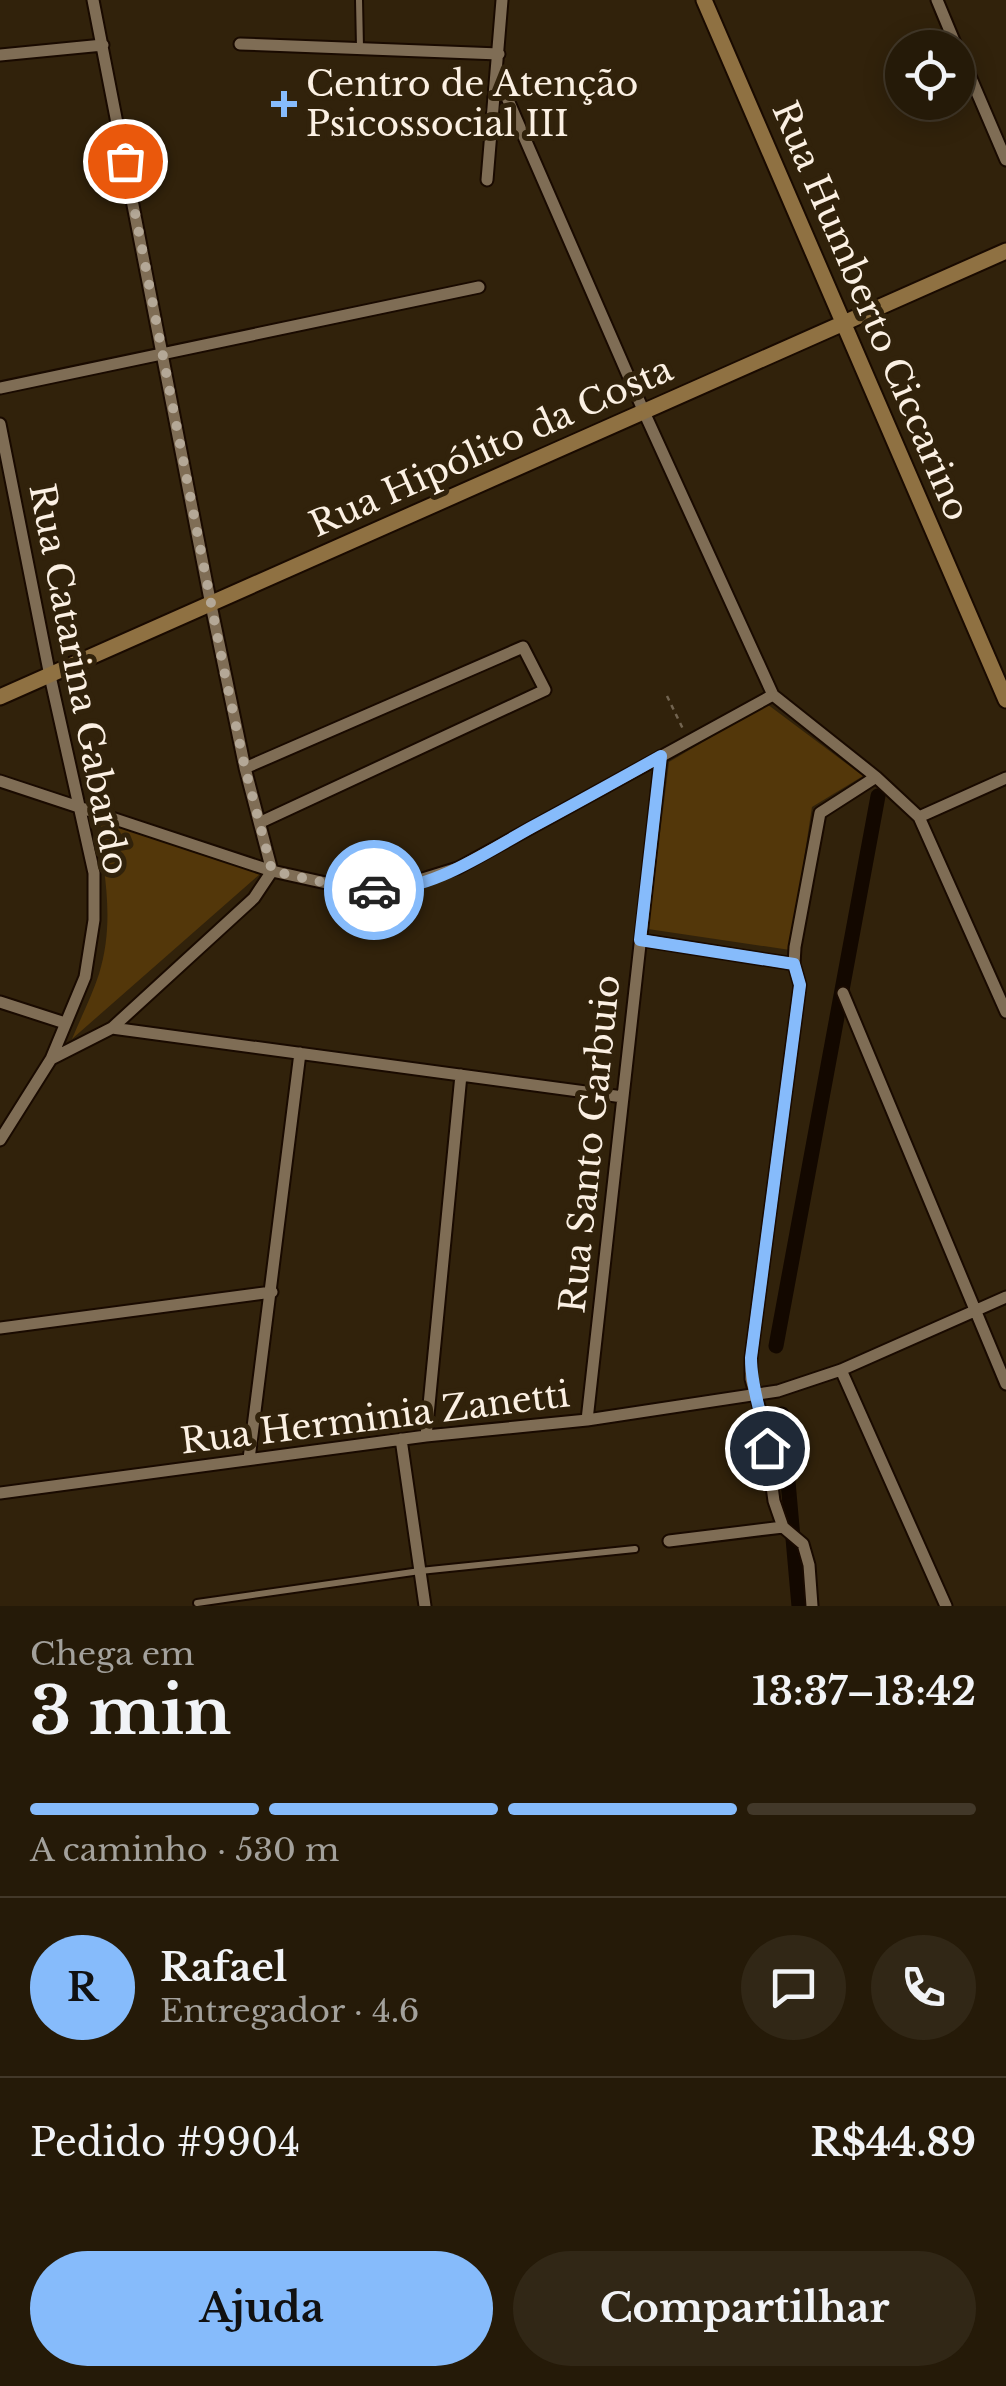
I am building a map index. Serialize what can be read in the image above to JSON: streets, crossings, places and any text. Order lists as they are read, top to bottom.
{
  "streets": {
    "street": [
      "Rua Humberto Ciccarino",
      "Rua Hipólito da Costa",
      "Rua Catarina Gabardo",
      "Rua Santo Garbuio",
      "Rua Herminia Zanetti"
    ]
  },
  "crossings": [
    ["Rua Humberto Ciccarino", "Rua Hipólito da Costa"],
    ["Rua Hipólito da Costa", "Rua Catarina Gabardo"],
    ["Rua Santo Garbuio", "Rua Herminia Zanetti"]
  ],
  "places": {
    "health": ["Centro de Atenção Psicossocial III"]
  },
  "page": {
    "heading": ["3 min", "Chega em", "13:37–13:42"],
    "panel": [
      "Rafael",
      "Entregador · 4.6",
      "Pedido #9904",
      "R$44.89"
    ],
    "bar": "A caminho · 530 m",
    "round": "R",
    "buttons": ["Ajuda", "Compartilhar"]
  }
}
